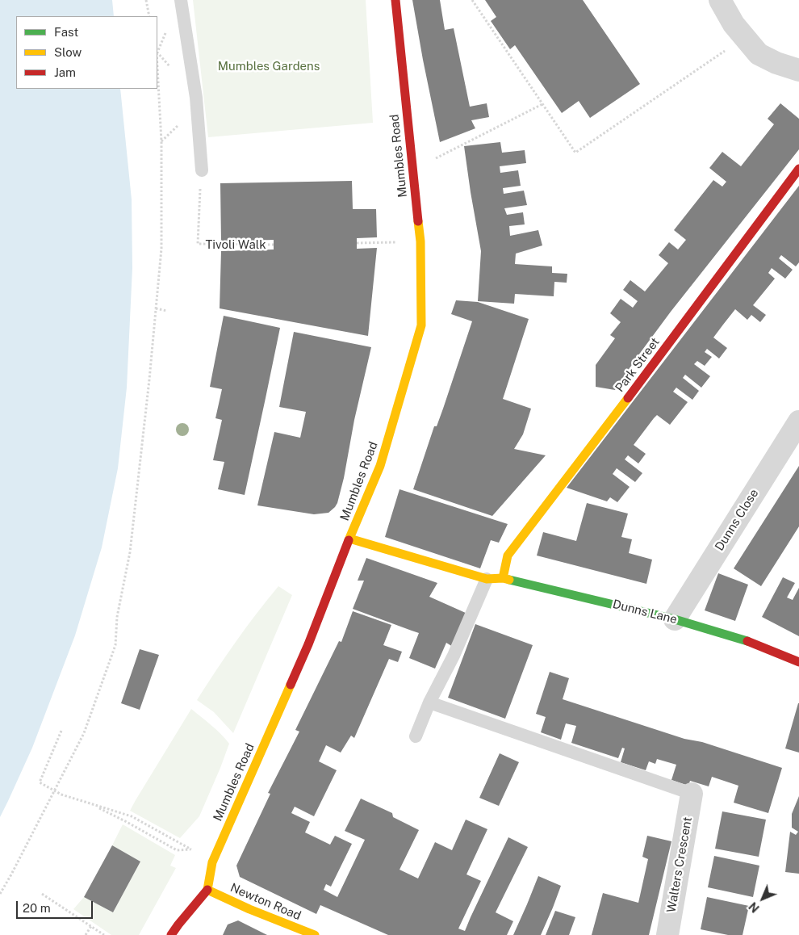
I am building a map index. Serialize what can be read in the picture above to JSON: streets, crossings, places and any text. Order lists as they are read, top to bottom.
{
  "streets": {
    "main road": [
      "Mumbles Road",
      "Park Street",
      "Dunns Lane",
      "Newton Road"
    ],
    "street": ["Dunns Close", "Walters Crescent"],
    "path": ["Tivoli Walk"]
  },
  "crossings": [
    ["Mumbles Road", "Dunns Lane"],
    ["Mumbles Road", "Newton Road"],
    ["Park Street", "Dunns Lane"],
    ["Dunns Close", "Dunns Lane"]
  ],
  "parks": ["Mumbles Gardens"],
  "legend": ["Fast", "Slow", "Jam"],
  "scale_bar": "20 m",
  "north": "bottom left"
}
